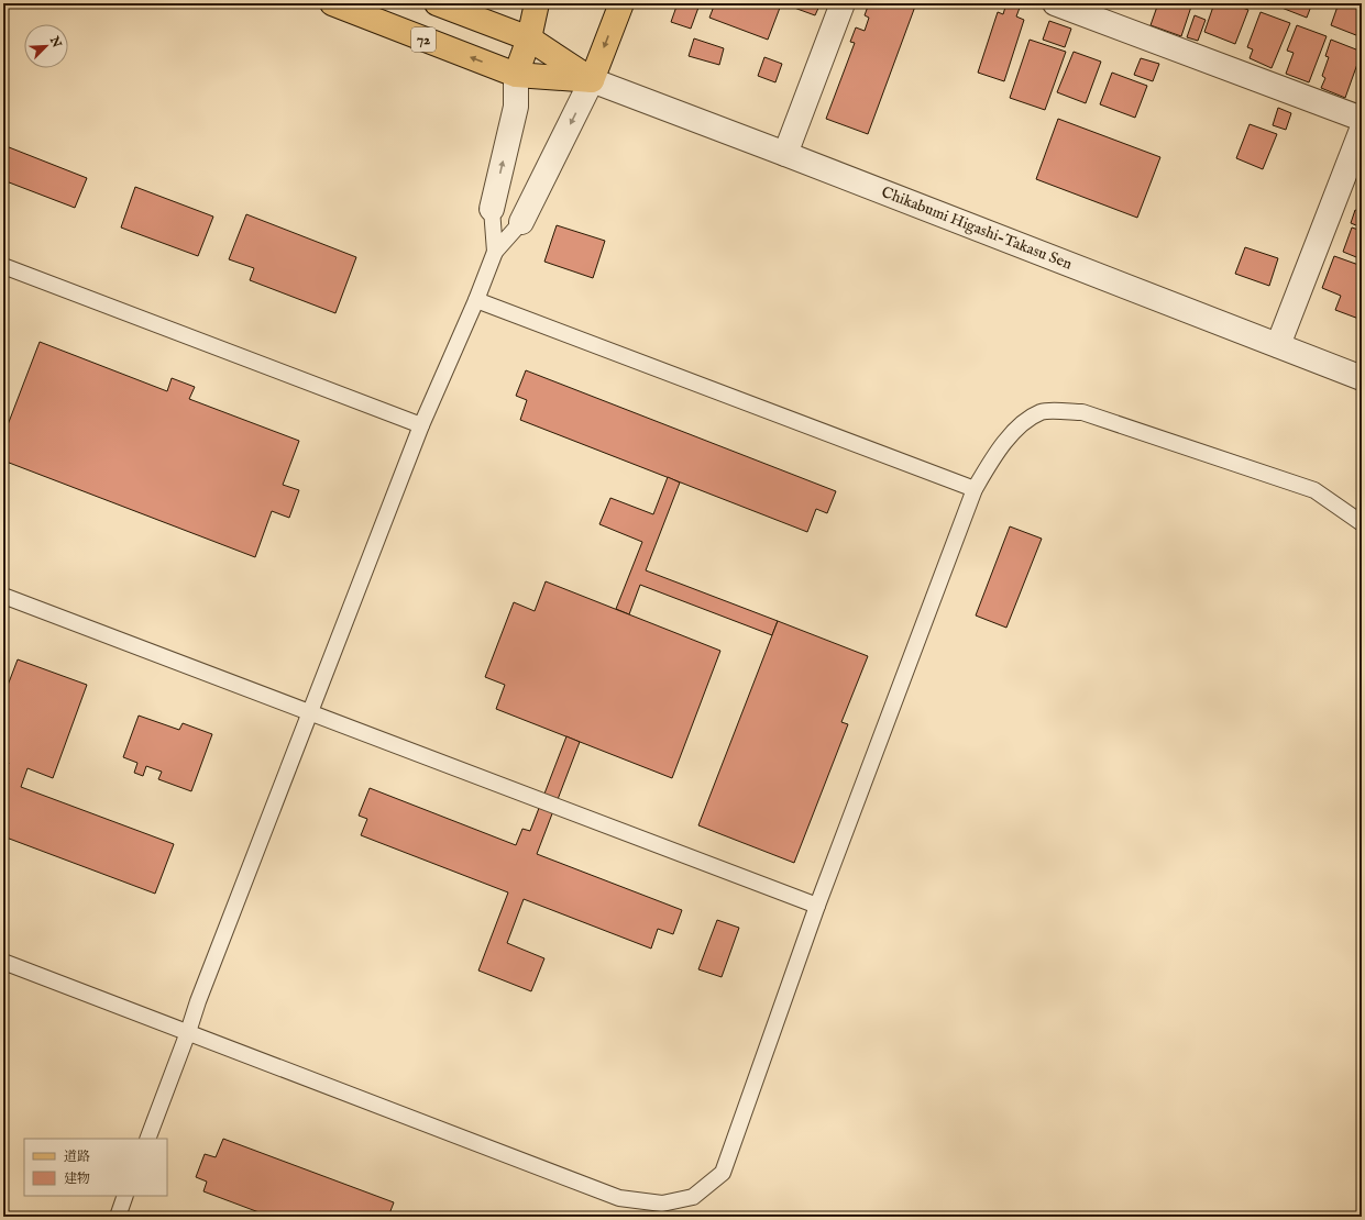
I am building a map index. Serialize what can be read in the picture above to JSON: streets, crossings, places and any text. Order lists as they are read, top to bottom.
{
  "streets": {
    "main road": ["72", "Chikabumi Higashi-Takasu Sen"]
  },
  "legend": ["道路", "建物"],
  "north": "top right"
}
